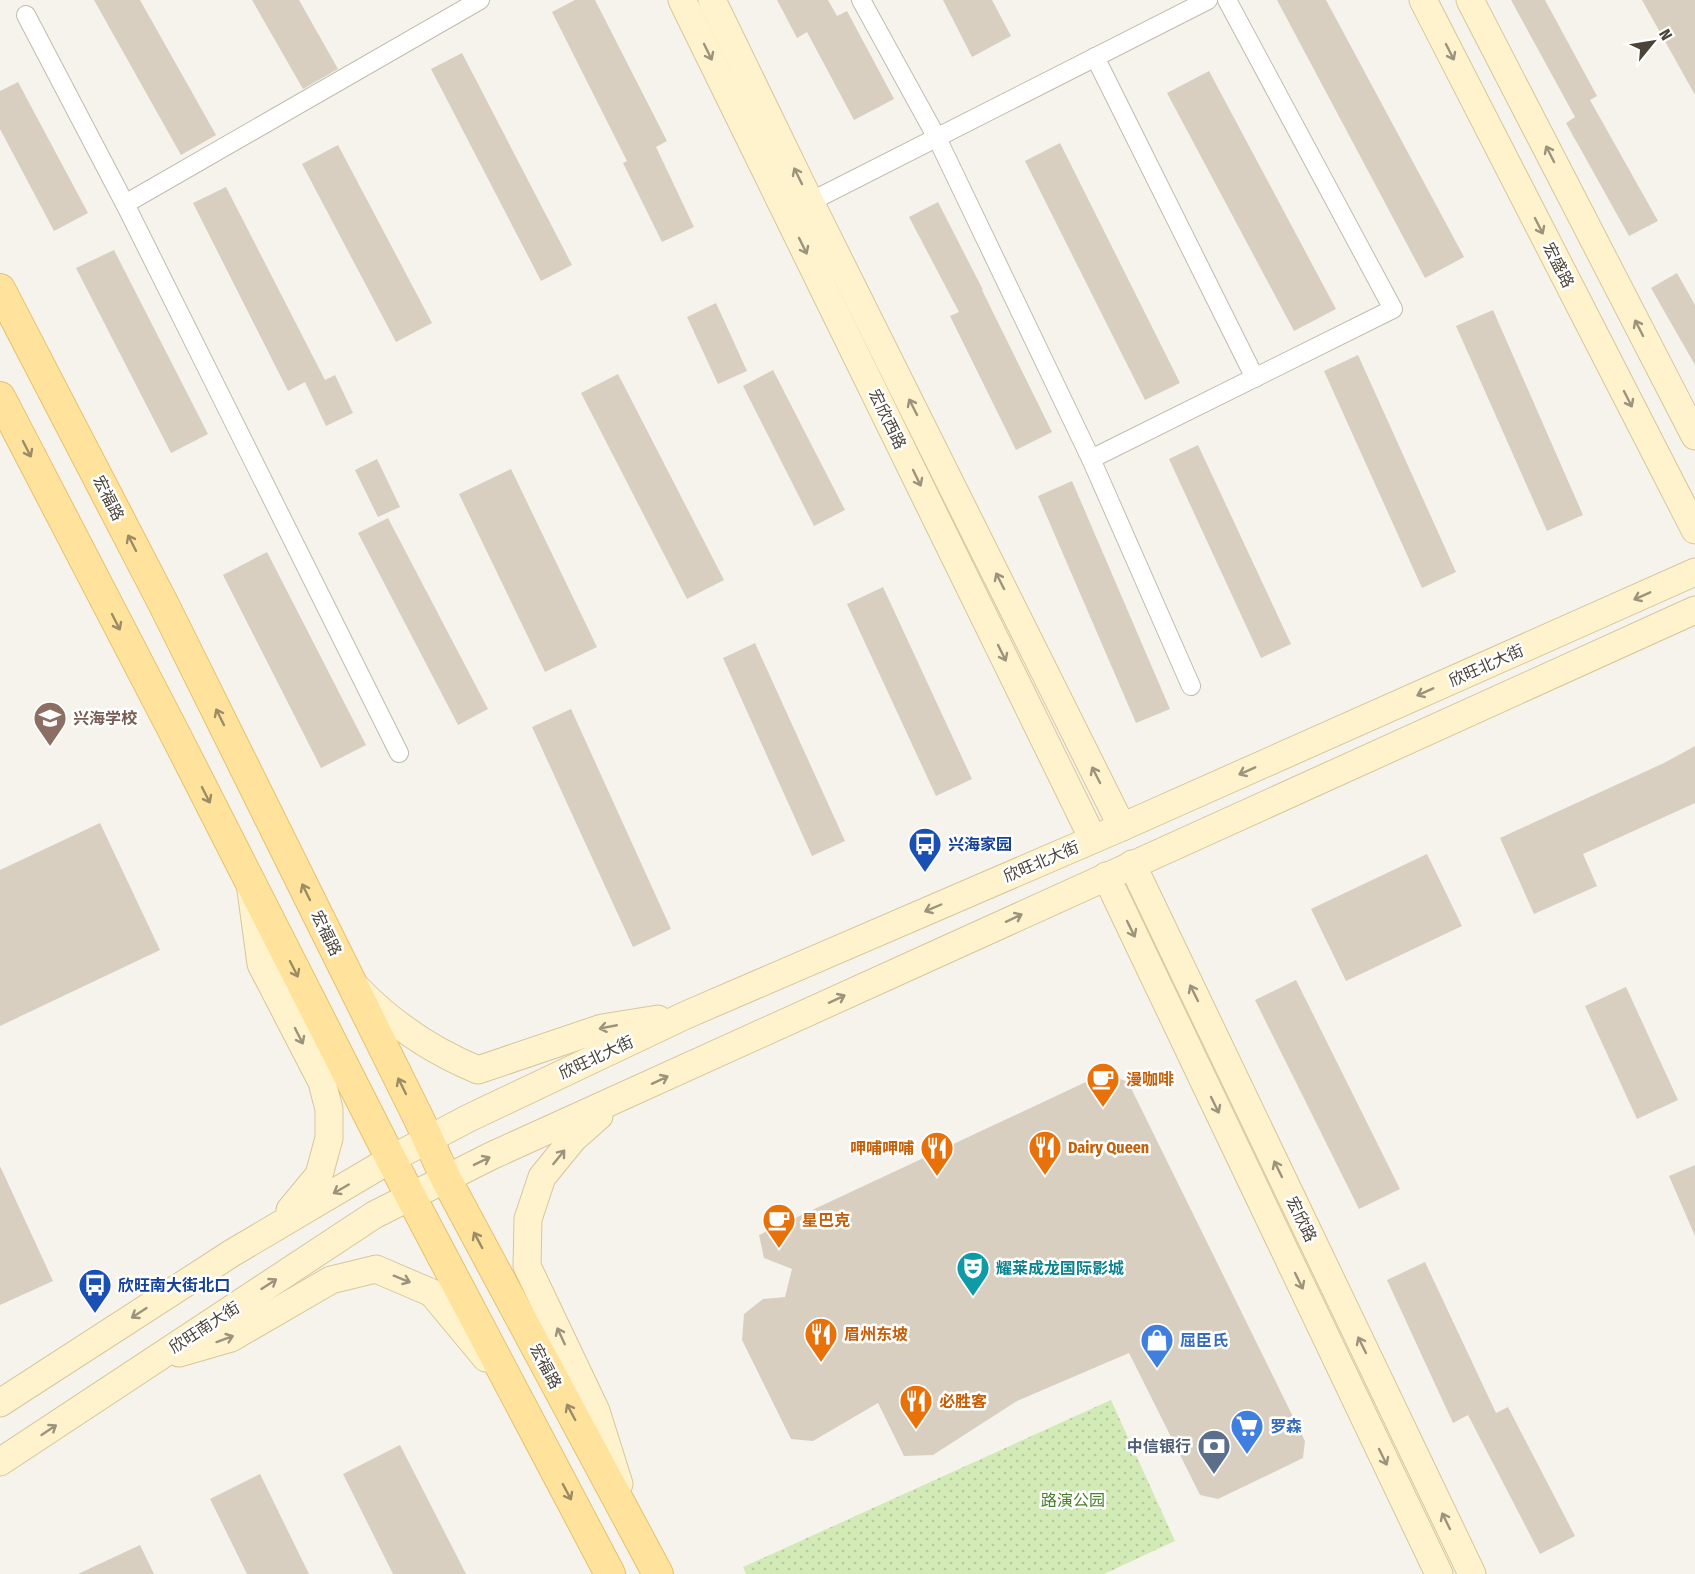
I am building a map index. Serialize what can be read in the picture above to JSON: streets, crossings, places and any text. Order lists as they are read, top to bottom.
{
  "streets": {
    "main road": [
      "宏盛路",
      "宏欣西路",
      "宏福路",
      "欣旺北大街",
      "宏欣路",
      "欣旺南大街"
    ]
  },
  "crossings": [
    ["宏欣西路", "欣旺北大街"],
    ["宏福路", "欣旺北大街"]
  ],
  "parks": ["路演公园"],
  "places": {
    "school or university": ["兴海学校"],
    "bus stop": ["兴海家园", "欣旺南大街北口"],
    "cafe": ["漫咖啡", "星巴克"],
    "restaurant": [
      "Dairy Queen",
      "呷哺呷哺",
      "眉州东坡",
      "必胜客"
    ],
    "theatre": ["耀莱成龙国际影城"],
    "shop": ["屈臣氏"],
    "supermarket": ["罗森"],
    "bank": ["中信银行"]
  },
  "north": "top right"
}
